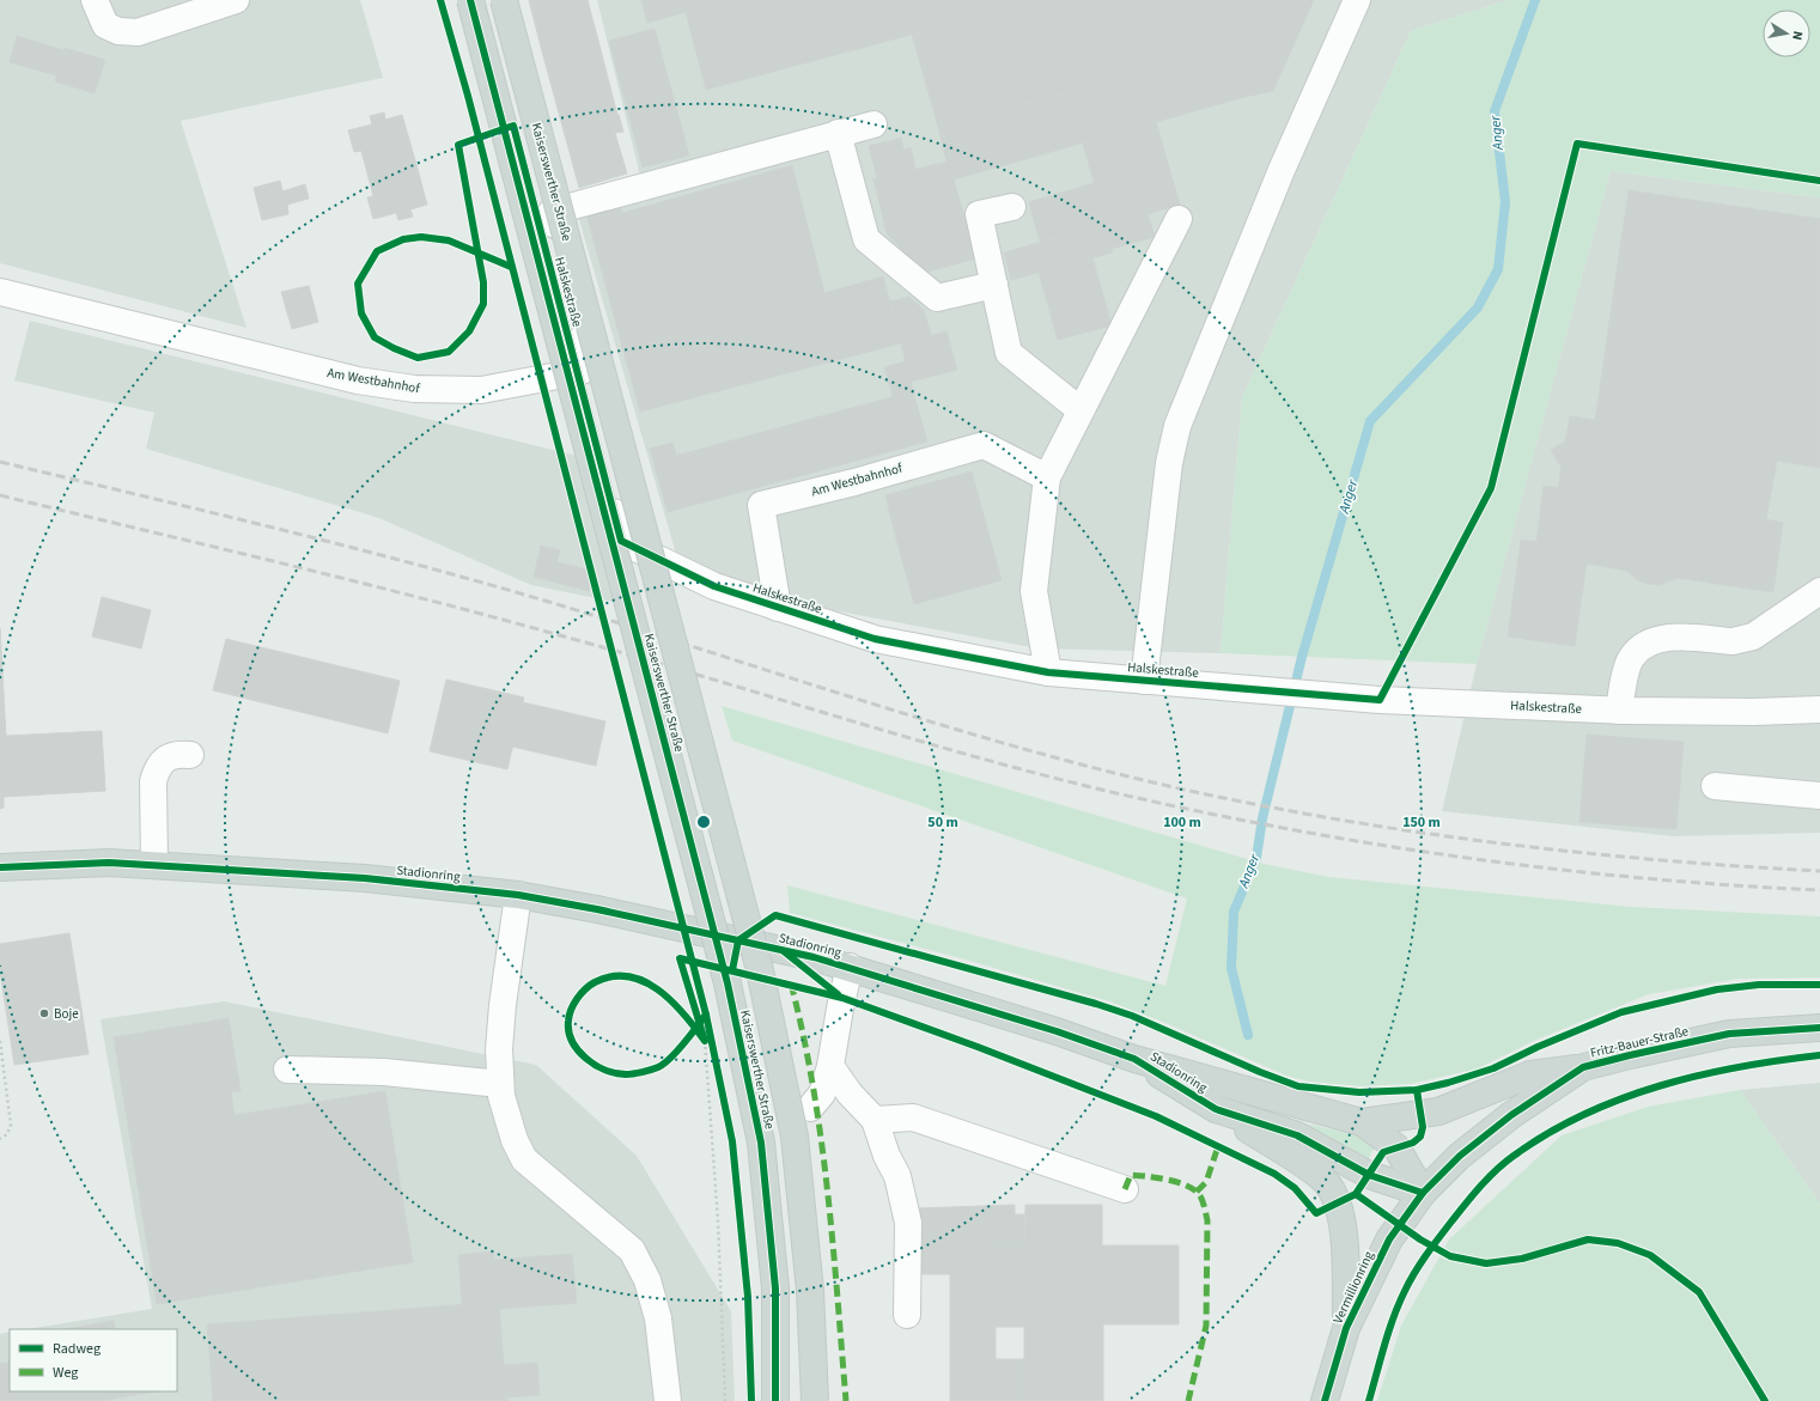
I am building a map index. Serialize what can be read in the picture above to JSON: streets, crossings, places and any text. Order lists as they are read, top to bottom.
{
  "streets": {
    "main road": [
      "Kaiserswerther Straße",
      "Stadionring",
      "Fritz-Bauer-Straße",
      "Vermillionring"
    ],
    "street": ["Halskestraße", "Am Westbahnhof"]
  },
  "crossings": [
    ["Halskestraße", "Am Westbahnhof"],
    ["Stadionring", "Fritz-Bauer-Straße"],
    ["Stadionring", "Vermillionring"],
    ["Fritz-Bauer-Straße", "Vermillionring"]
  ],
  "water": ["Anger"],
  "places": ["Boje"],
  "legend": ["Radweg", "Weg"],
  "north": "right",
  "rings": ["50 m", "100 m", "150 m"]
}
